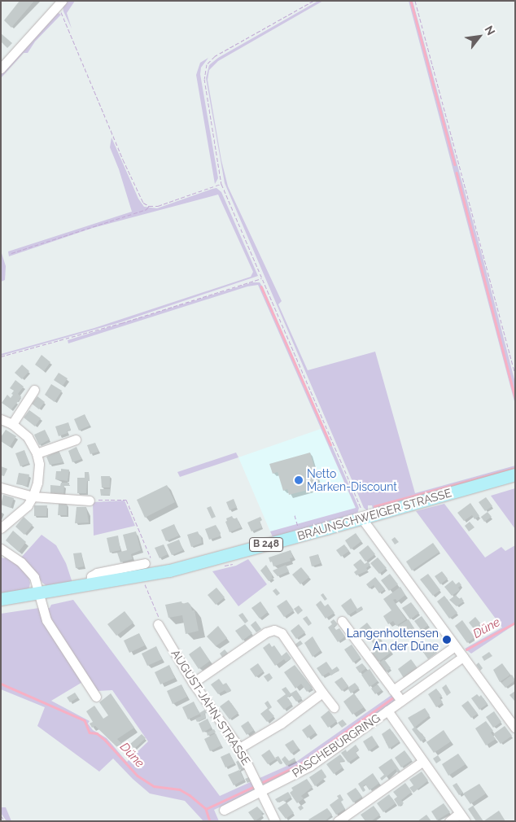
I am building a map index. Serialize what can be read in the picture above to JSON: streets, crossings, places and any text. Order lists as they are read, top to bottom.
{
  "streets": {
    "main road": ["BRAUNSCHWEIGER STRASSE", "B 248"],
    "street": ["AUGUST-JAHN-STRASSE", "PASCHEBURGRING"]
  },
  "crossings": [
    ["AUGUST-JAHN-STRASSE", "PASCHEBURGRING"]
  ],
  "water": ["Düne"],
  "places": ["Netto Marken-Discount", "Langenholtensen An der Düne"],
  "north": "top right"
}
